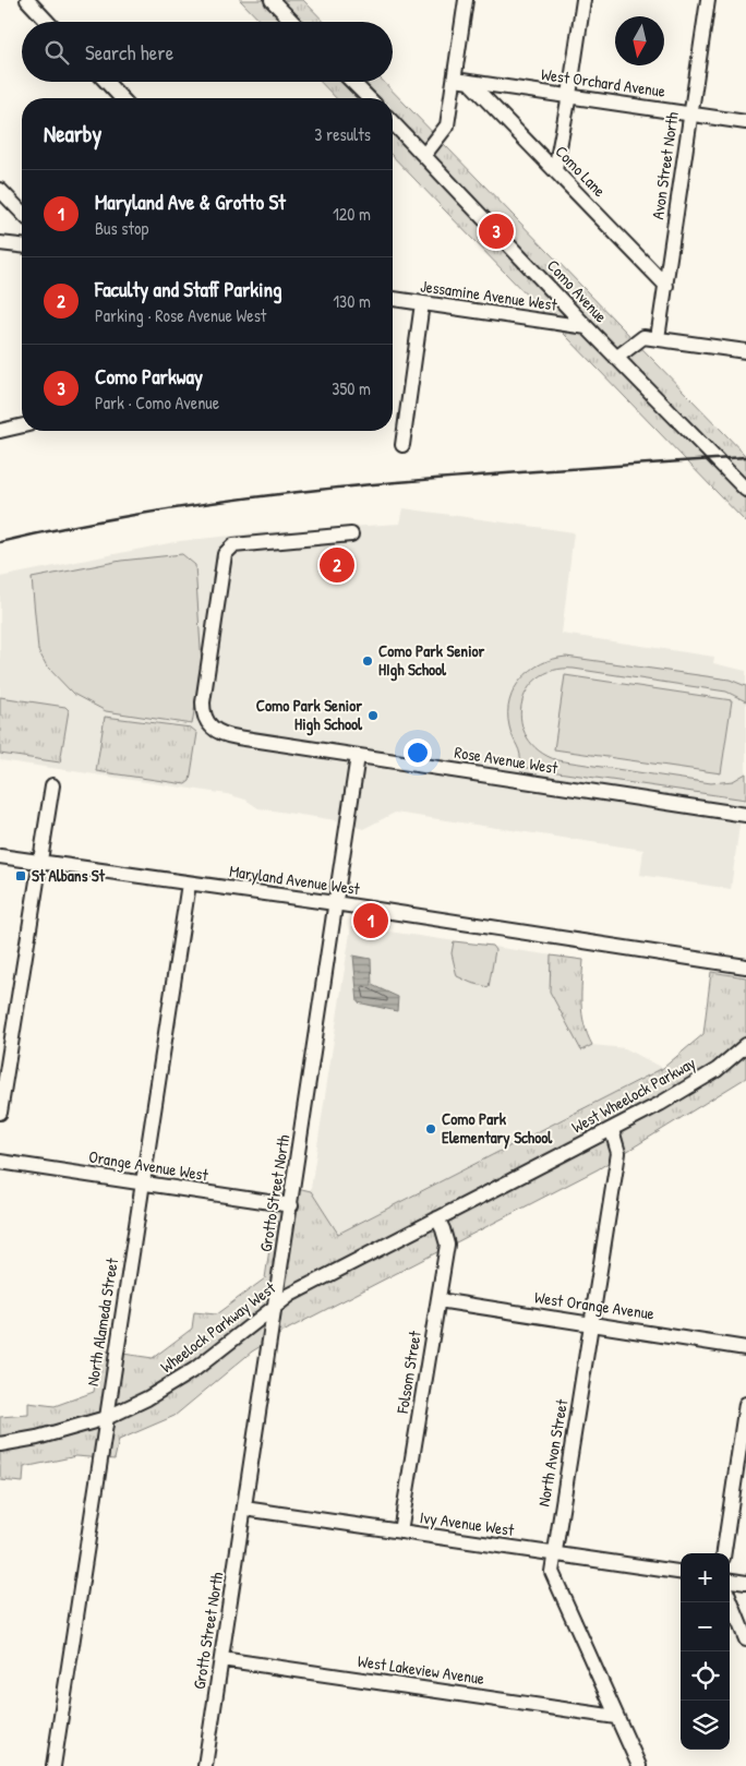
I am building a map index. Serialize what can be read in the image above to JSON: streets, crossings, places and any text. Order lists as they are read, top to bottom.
{
  "streets": {
    "street": [
      "West Orchard Avenue",
      "Avon Street North",
      "Como Lane",
      "Como Avenue",
      "Jessamine Avenue West",
      "Rose Avenue West",
      "Maryland Avenue West",
      "West Wheelock Parkway",
      "Orange Avenue West",
      "Grotto Street North",
      "West Orange Avenue",
      "North Alameda Street",
      "Wheelock Parkway West",
      "Folsom Street",
      "North Avon Street",
      "Ivy Avenue West",
      "West Lakeview Avenue"
    ]
  },
  "crossings": [
    ["West Orchard Avenue", "Avon Street North"],
    ["West Orchard Avenue", "Como Lane"],
    ["Avon Street North", "Como Lane"],
    ["Como Avenue", "Jessamine Avenue West"],
    ["Rose Avenue West", "Grotto Street North"],
    ["Maryland Avenue West", "Grotto Street North"],
    ["Maryland Avenue West", "North Alameda Street"],
    ["West Wheelock Parkway", "Wheelock Parkway West"],
    ["West Wheelock Parkway", "Folsom Street"],
    ["West Wheelock Parkway", "North Avon Street"],
    ["Orange Avenue West", "Grotto Street North"],
    ["Orange Avenue West", "North Alameda Street"],
    ["Grotto Street North", "Wheelock Parkway West"],
    ["Grotto Street North", "Ivy Avenue West"],
    ["Grotto Street North", "West Lakeview Avenue"],
    ["West Orange Avenue", "Folsom Street"],
    ["West Orange Avenue", "North Avon Street"],
    ["North Alameda Street", "Wheelock Parkway West"],
    ["Folsom Street", "Ivy Avenue West"],
    ["North Avon Street", "Ivy Avenue West"],
    ["North Avon Street", "West Lakeview Avenue"]
  ],
  "places": {
    "other": ["Como Park Senior HIgh School", "Como Park Senior High School", "Como Park Elementary School"],
    "transit": ["St Albans St"]
  },
  "north": "bottom",
  "page": {
    "search": "Search here",
    "heading": ["Nearby", "3 results"],
    "list": [
      {
        "mark": "1",
        "name": "Maryland Ave & Grotto St",
        "note": "Bus stop",
        "value": "120 m"
      },
      {
        "mark": "2",
        "name": "Faculty and Staff Parking",
        "note": "Parking · Rose Avenue West",
        "value": "130 m"
      },
      {
        "mark": "3",
        "name": "Como Parkway",
        "note": "Park · Como Avenue",
        "value": "350 m"
      }
    ],
    "pins": ["3", "2", "1"],
    "map_buttons": ["+", "−"]
  }
}
